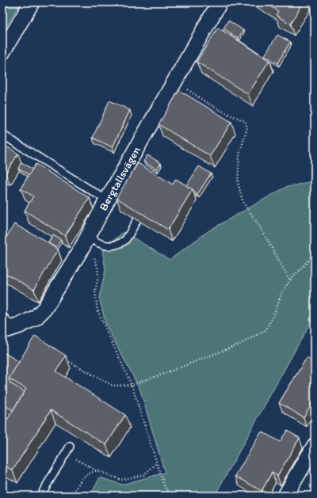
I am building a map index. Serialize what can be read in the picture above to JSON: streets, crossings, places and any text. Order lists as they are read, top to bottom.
{
  "streets": {
    "street": ["Bergtallsvägen"]
  }
}
